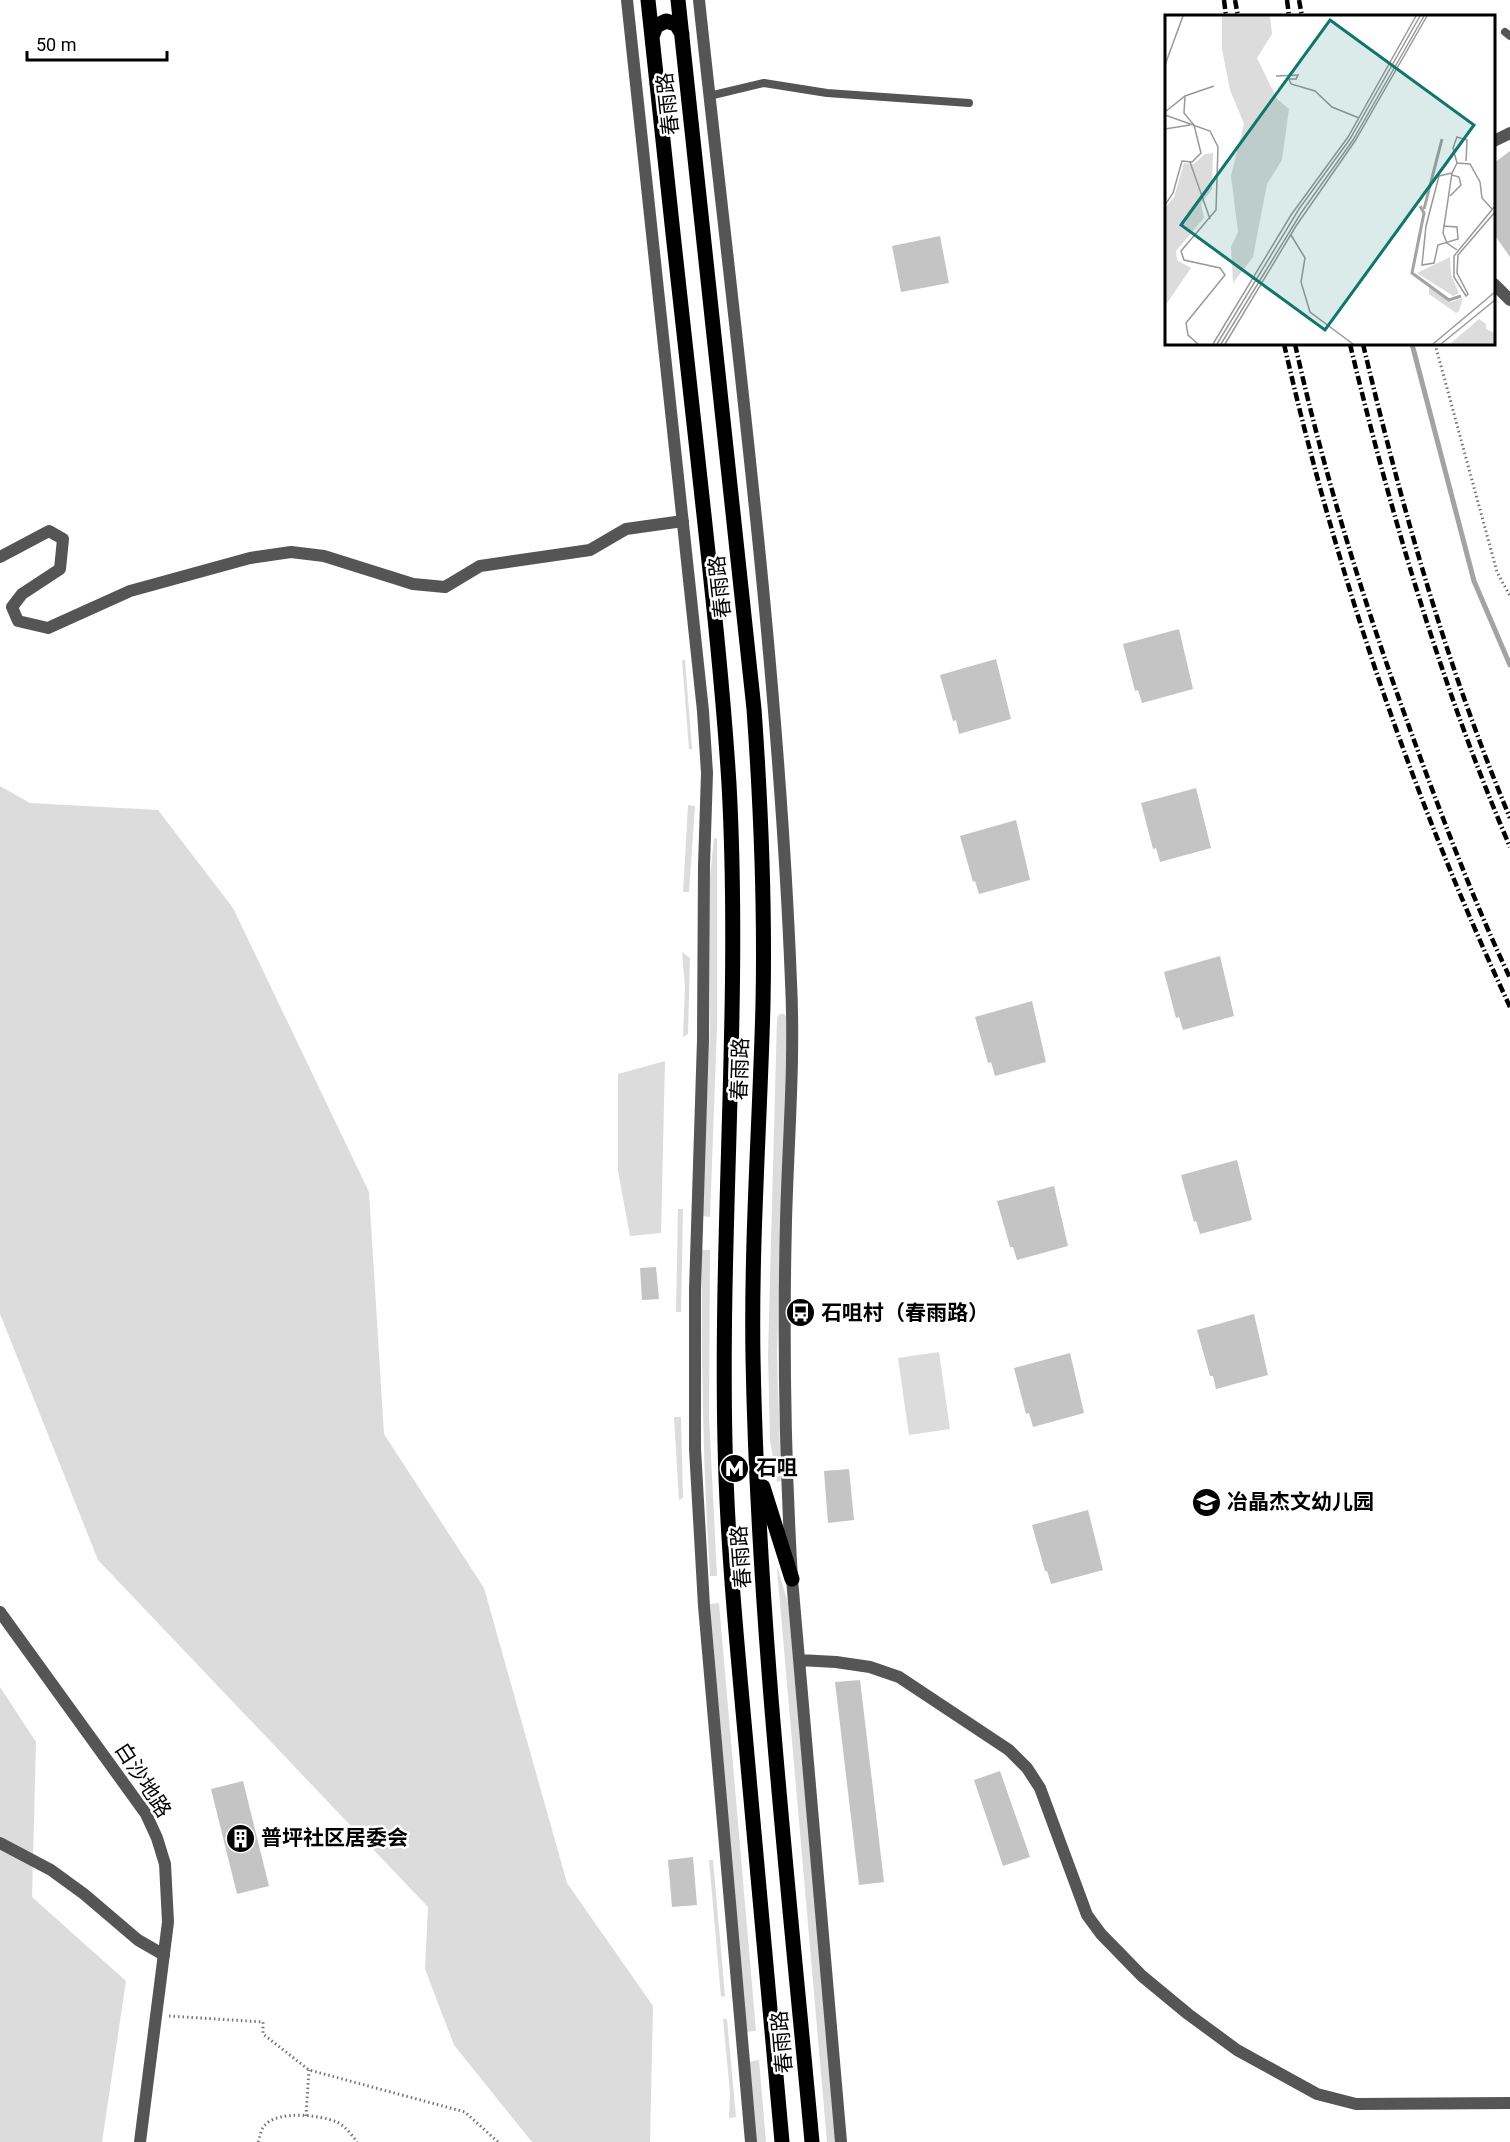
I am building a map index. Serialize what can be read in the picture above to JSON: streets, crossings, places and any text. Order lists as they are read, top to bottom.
{
  "streets": {
    "main road": ["春雨路"],
    "street": ["白沙地路"]
  },
  "places": {
    "bus stop": ["石咀村（春雨路）"],
    "metro station": ["石咀"],
    "school or university": ["冶晶杰文幼儿园"],
    "building": ["普坪社区居委会"]
  },
  "scale_bar": "50 m"
}
